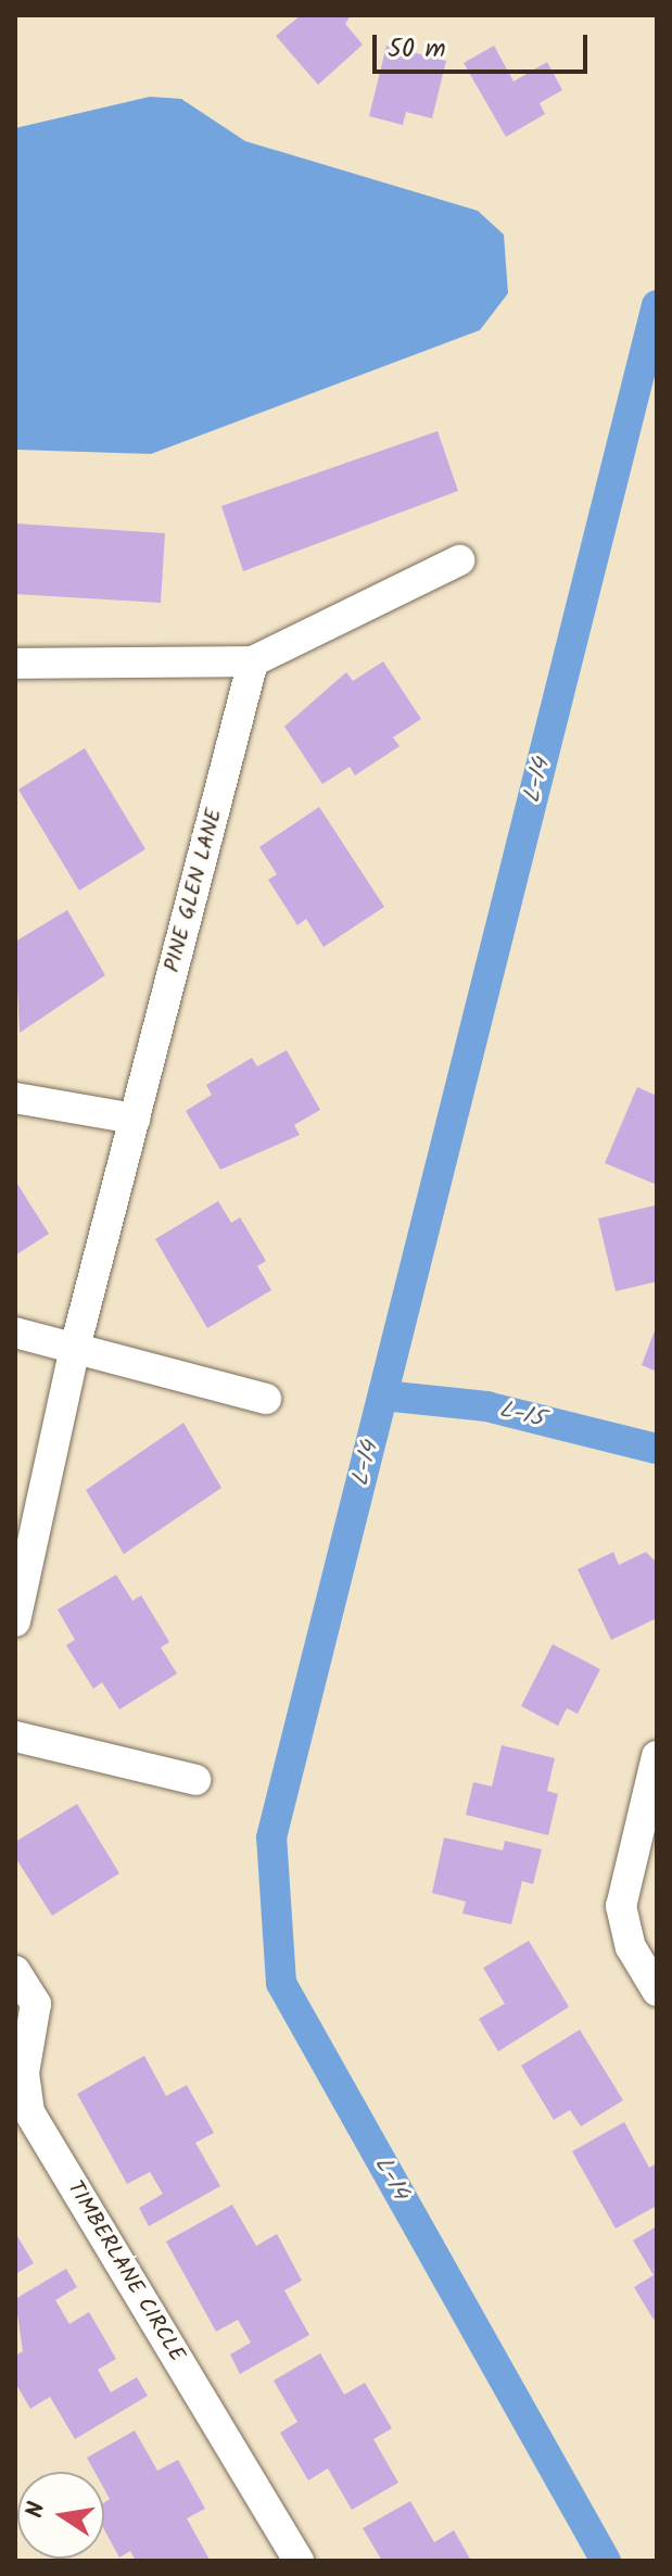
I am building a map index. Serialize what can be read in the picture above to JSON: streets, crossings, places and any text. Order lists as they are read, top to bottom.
{
  "streets": {
    "street": ["PINE GLEN LANE", "TIMBERLANE CIRCLE"]
  },
  "water": ["L-14", "L-15"],
  "scale_bar": "50 m",
  "north": "left"
}
